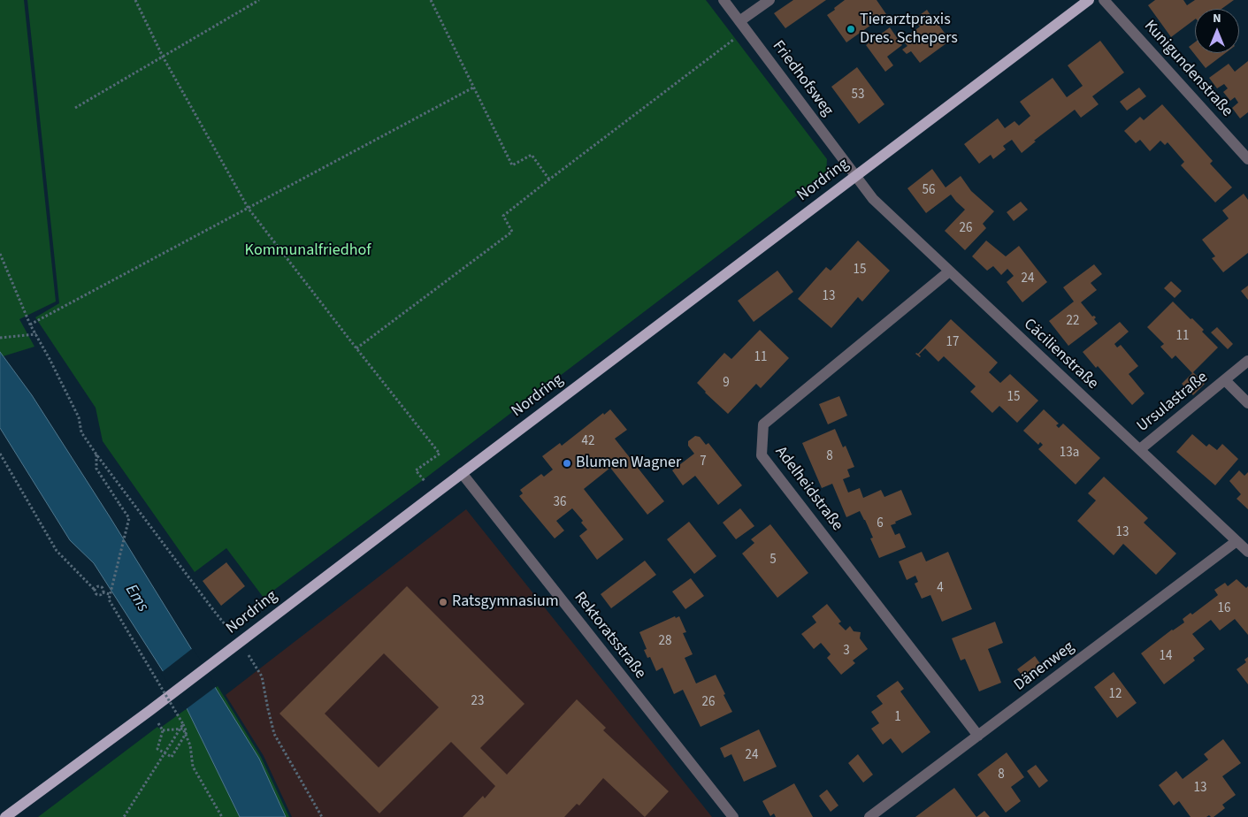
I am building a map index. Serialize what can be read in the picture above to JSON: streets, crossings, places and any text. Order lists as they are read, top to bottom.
{
  "streets": {
    "main road": ["Nordring"],
    "street": [
      "Kunigundenstraße",
      "Friedhofsweg",
      "Cäcilienstraße",
      "Ursulastraße",
      "Adelheidstraße",
      "Rektoratsstraße",
      "Dänenweg"
    ]
  },
  "crossings": [
    ["Friedhofsweg", "Nordring"],
    ["Friedhofsweg", "Cäcilienstraße"],
    ["Nordring", "Cäcilienstraße"],
    ["Nordring", "Rektoratsstraße"],
    ["Cäcilienstraße", "Ursulastraße"],
    ["Cäcilienstraße", "Adelheidstraße"],
    ["Cäcilienstraße", "Dänenweg"],
    ["Adelheidstraße", "Dänenweg"]
  ],
  "water": ["Ems"],
  "parks": ["Kommunalfriedhof"],
  "places": ["Tierarztpraxis Dres. Schepers", "Blumen Wagner", "Ratsgymnasium"],
  "house_numbers": [
    "53",
    "56",
    "26",
    "15",
    "24",
    "13",
    "22",
    "11",
    "17",
    "11",
    "9",
    "15",
    "42",
    "13a",
    "8",
    "7",
    "36",
    "6",
    "13",
    "5",
    "4",
    "16",
    "28",
    "3",
    "14",
    "12",
    "23",
    "26",
    "1",
    "24",
    "8",
    "13"
  ],
  "north": "top"
}
